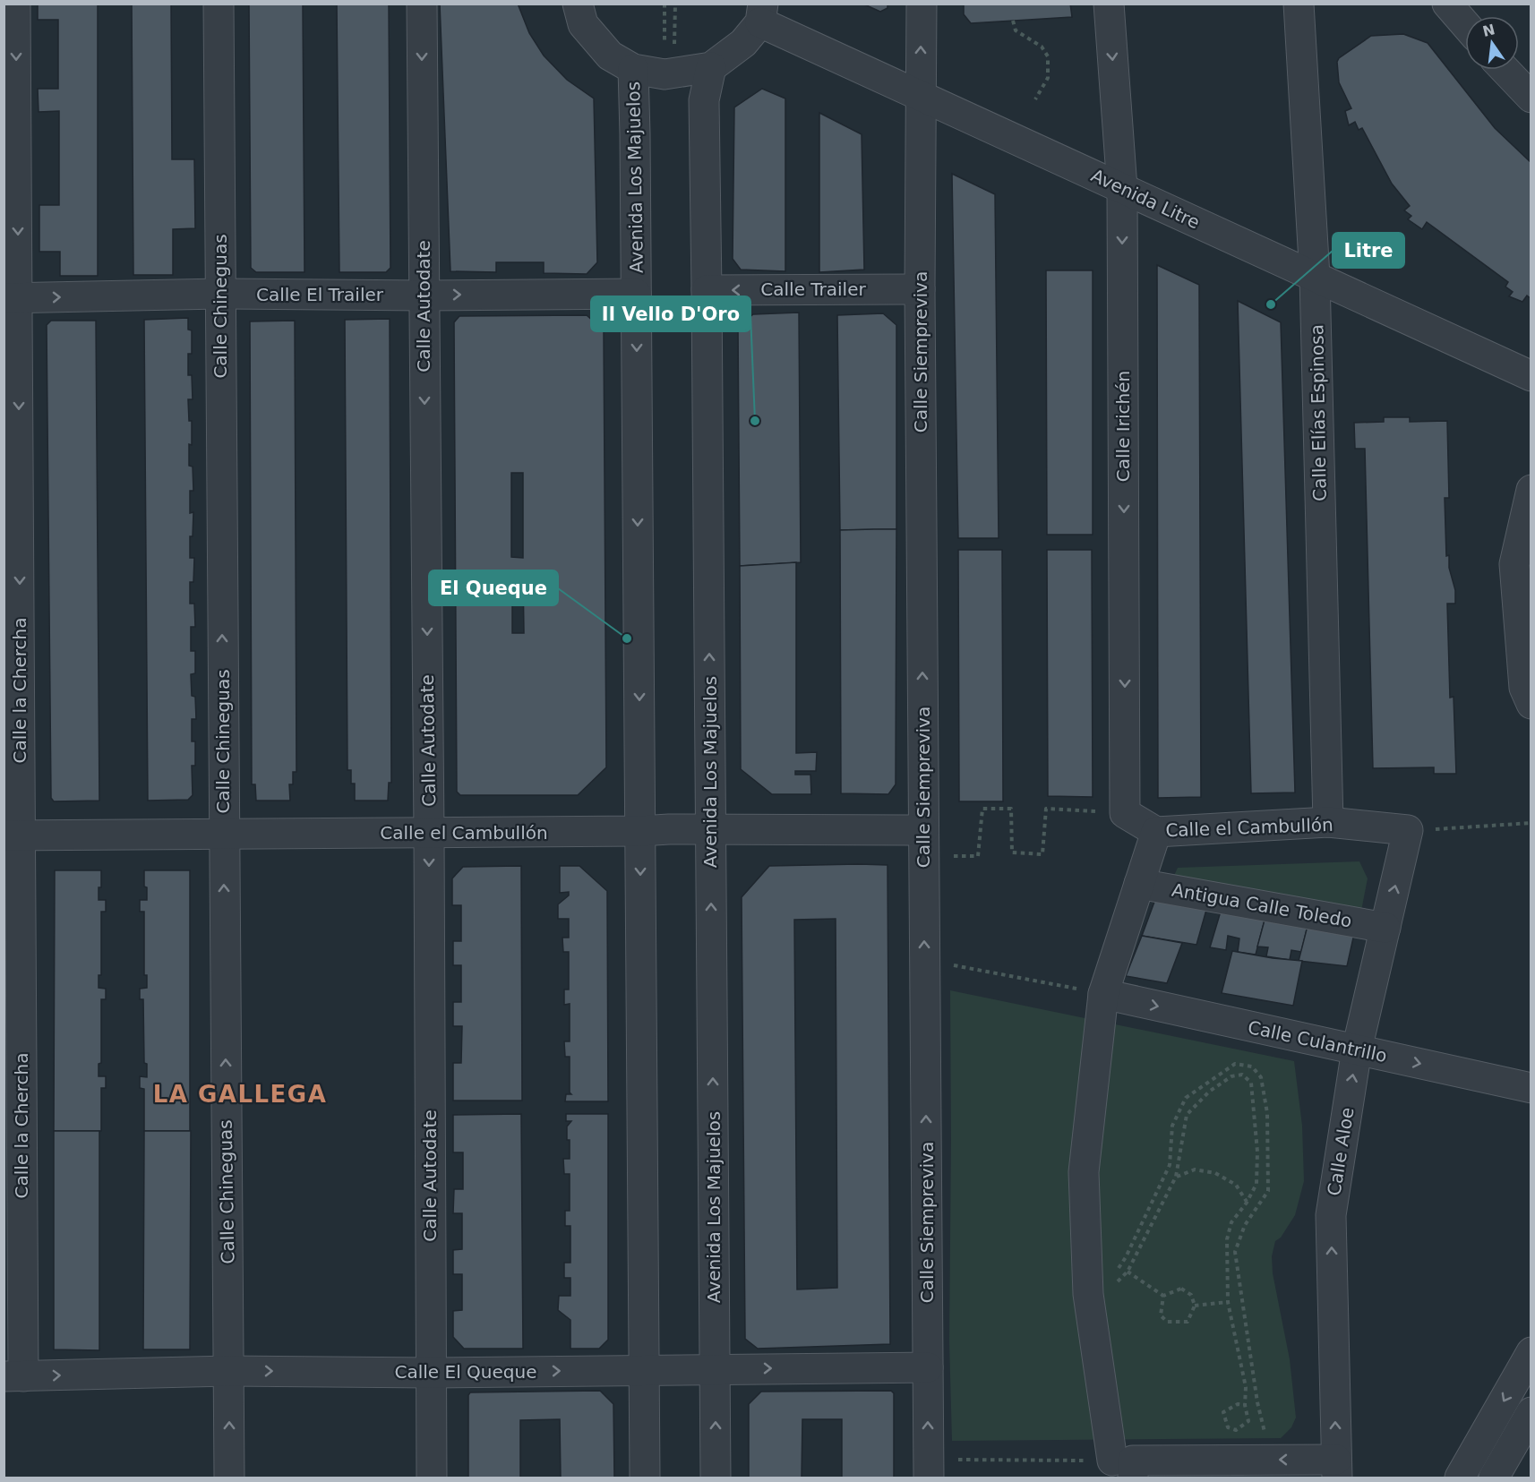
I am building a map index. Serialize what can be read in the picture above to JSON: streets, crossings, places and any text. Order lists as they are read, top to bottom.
{
  "streets": {
    "street": [
      "Avenida Los Majuelos",
      "Avenida Litre",
      "Calle Trailer",
      "Calle El Trailer",
      "Calle Chineguas",
      "Calle Autodate",
      "Calle Siempreviva",
      "Calle Elías Espinosa",
      "Calle Irichén",
      "Calle la Chercha",
      "Calle el Cambullón",
      "Antigua Calle Toledo",
      "Calle Culantrillo",
      "Calle Aloe",
      "Calle El Queque"
    ]
  },
  "crossings": [
    ["Avenida Los Majuelos", "Calle Trailer"],
    ["Avenida Los Majuelos", "Calle El Trailer"],
    ["Avenida Los Majuelos", "Calle el Cambullón"],
    ["Avenida Los Majuelos", "Calle El Queque"],
    ["Avenida Litre", "Calle Siempreviva"],
    ["Avenida Litre", "Calle Elías Espinosa"],
    ["Avenida Litre", "Calle Irichén"],
    ["Calle Trailer", "Calle Siempreviva"],
    ["Calle El Trailer", "Calle Chineguas"],
    ["Calle El Trailer", "Calle Autodate"],
    ["Calle El Trailer", "Calle la Chercha"],
    ["Calle Chineguas", "Calle el Cambullón"],
    ["Calle Chineguas", "Calle El Queque"],
    ["Calle Autodate", "Calle el Cambullón"],
    ["Calle Autodate", "Calle El Queque"],
    ["Calle Siempreviva", "Calle el Cambullón"],
    ["Calle Siempreviva", "Calle El Queque"],
    ["Calle Elías Espinosa", "Calle el Cambullón"],
    ["Calle la Chercha", "Calle el Cambullón"],
    ["Calle la Chercha", "Calle El Queque"],
    ["Calle el Cambullón", "Calle Aloe"],
    ["Antigua Calle Toledo", "Calle Aloe"],
    ["Calle Culantrillo", "Calle Aloe"]
  ],
  "one_way": [
    "Calle Trailer",
    "Calle El Trailer",
    "Calle Chineguas",
    "Calle Autodate",
    "Calle Irichén",
    "Calle la Chercha",
    "Calle Culantrillo",
    "Calle El Queque"
  ],
  "districts": ["LA GALLEGA"],
  "places": ["Litre", "Il Vello D'Oro", "El Queque"],
  "north": "top"
}
